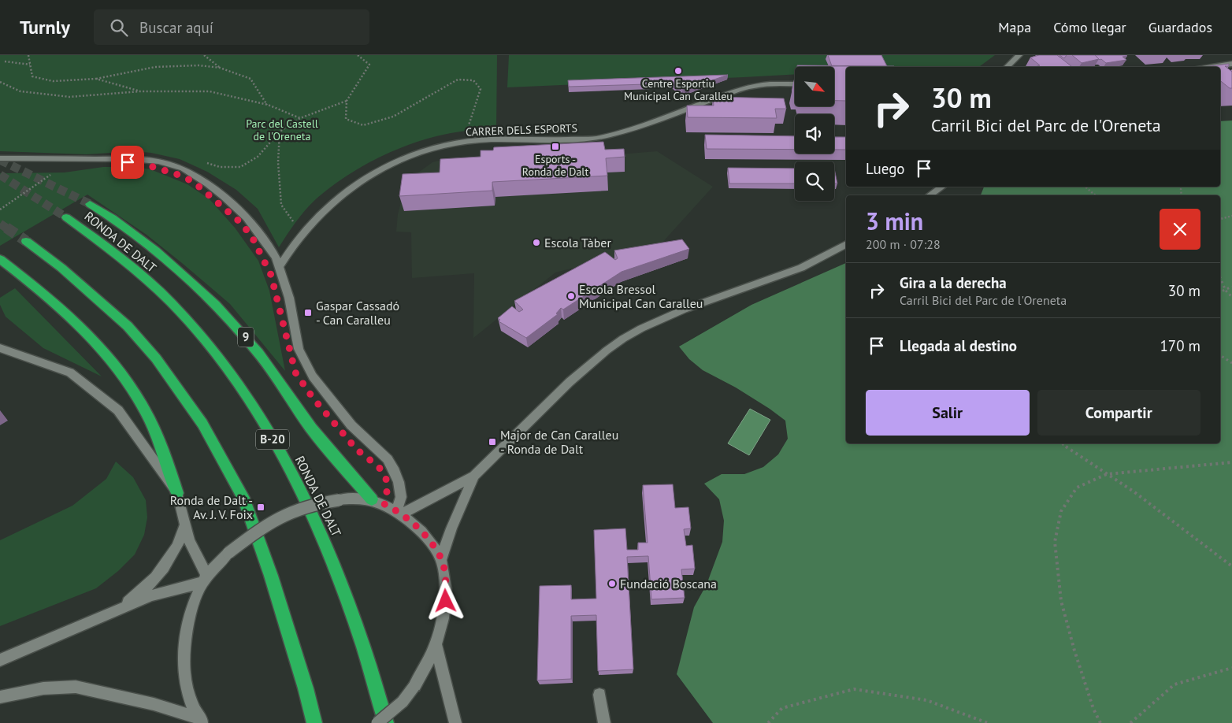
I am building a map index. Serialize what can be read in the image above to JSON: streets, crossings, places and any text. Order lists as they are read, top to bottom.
{
  "streets": {
    "highway": ["RONDA DE DALT", "9", "B-20"],
    "street": ["CARRER DELS ESPORTS"]
  },
  "parks": ["Parc del Castell de l'Oreneta"],
  "places": {
    "other": [
      "Centre Esportiu Municipal Can Caralleu",
      "Escola Tàber",
      "Escola Bressol Municipal Can Caralleu",
      "Fundació Boscana"
    ],
    "transit": [
      "Esports - Ronda de Dalt",
      "Gaspar Cassadó - Can Caralleu",
      "Major de Can Caralleu - Ronda de Dalt",
      "Ronda de Dalt - Av. J. V. Foix"
    ]
  },
  "north": "bottom right",
  "page": {
    "header": "Turnly",
    "search": "Buscar aquí",
    "nav": ["Mapa", "Cómo llegar", "Guardados"],
    "turn": ["30 m", "Carril Bici del Parc de l'Oreneta"],
    "then": "Luego",
    "heading": ["3 min", "200 m · 07:28"],
    "list": [
      {
        "name": "Gira a la derecha",
        "note": "Carril Bici del Parc de l'Oreneta",
        "value": "30 m"
      },
      {
        "name": "Llegada al destino",
        "value": "170 m"
      }
    ],
    "buttons": ["Salir", "Compartir"]
  }
}
